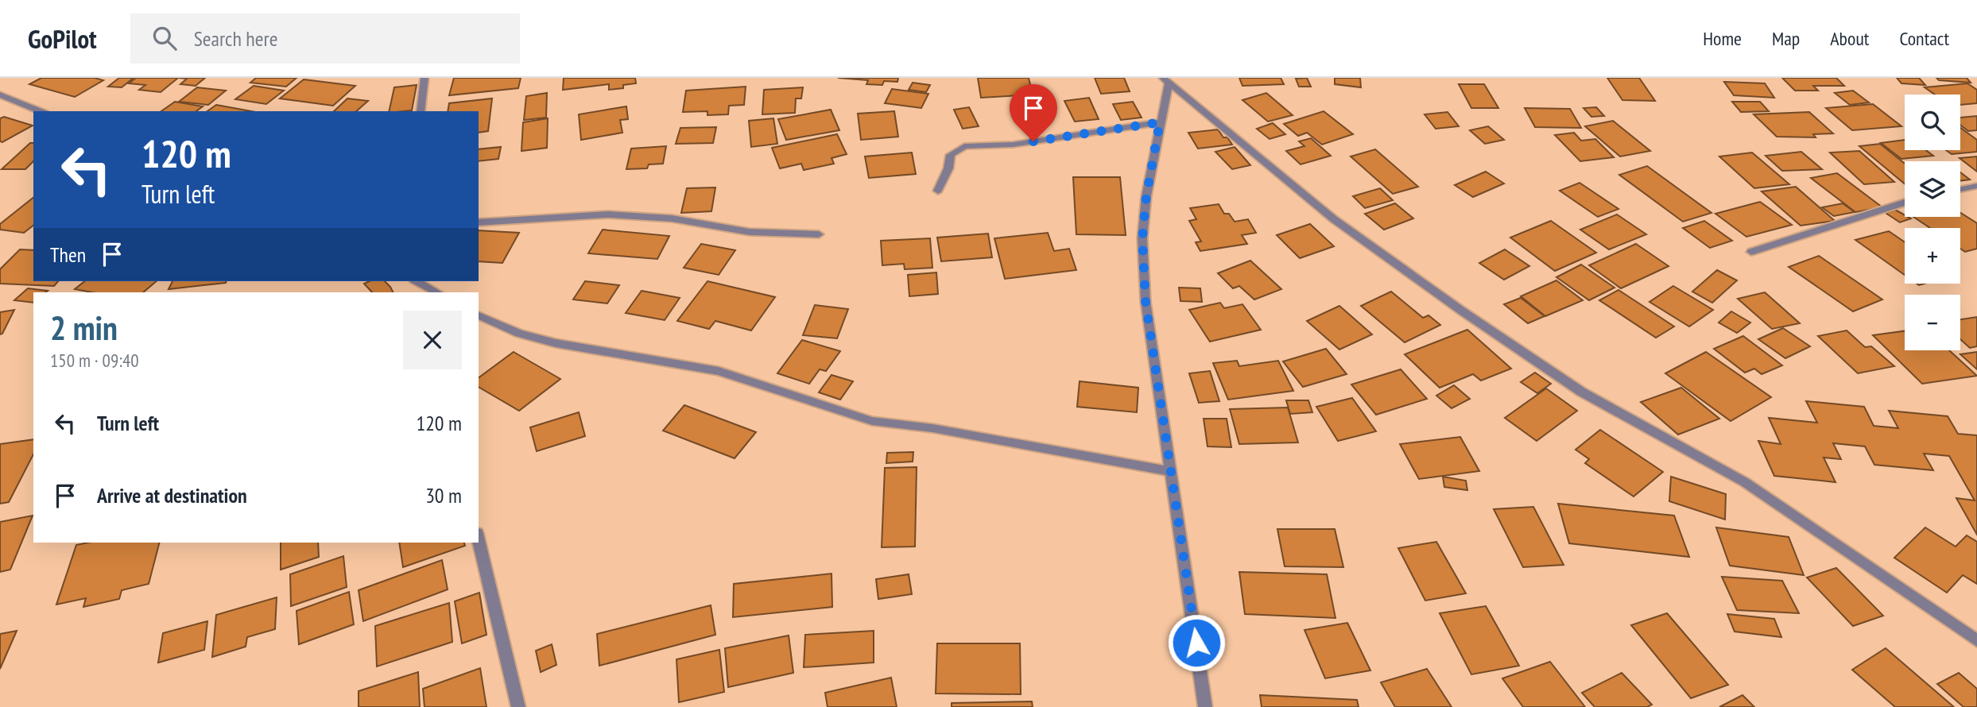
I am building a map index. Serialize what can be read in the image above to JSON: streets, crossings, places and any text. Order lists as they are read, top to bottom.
{
  "page": {
    "header": "GoPilot",
    "search": "Search here",
    "nav": [
      "Home",
      "Map",
      "About",
      "Contact"
    ],
    "map_buttons": ["+", "−"],
    "turn": ["120 m", "Turn left"],
    "then": "Then",
    "heading": ["2 min", "150 m · 09:40"],
    "list": [
      {
        "name": "Turn left",
        "value": "120 m"
      },
      {
        "name": "Arrive at destination",
        "value": "30 m"
      }
    ]
  }
}
